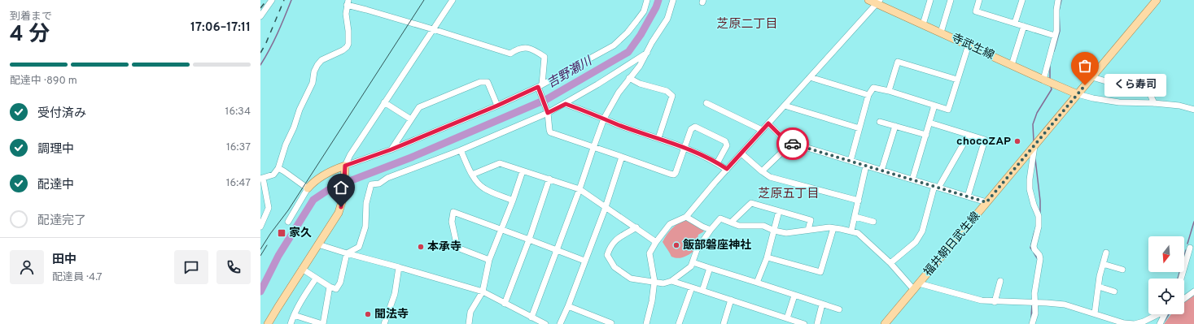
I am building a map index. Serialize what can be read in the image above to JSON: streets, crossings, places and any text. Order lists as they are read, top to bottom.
{
  "streets": {
    "main road": ["寺武生線", "福井朝日武生線"]
  },
  "crossings": [
    ["寺武生線", "福井朝日武生線"]
  ],
  "districts": ["芝原二丁目", "芝原五丁目"],
  "water": ["吉野瀬川"],
  "places": {
    "other": [
      "くら寿司",
      "chocoZAP",
      "飯部磐座神社",
      "本承寺",
      "聞法寺"
    ],
    "transit": ["家久"]
  },
  "north": "bottom",
  "page": {
    "heading": ["4 分", "到着まで", "17:06–17:11"],
    "panel": ["田中", "配達員 · 4.7"],
    "bar": "配達中 · 890 m",
    "bubble": "くら寿司",
    "list": [
      ["受付済み", "16:34"],
      ["調理中", "16:37"],
      ["配達中", "16:47"],
      "配達完了"
    ]
  }
}
